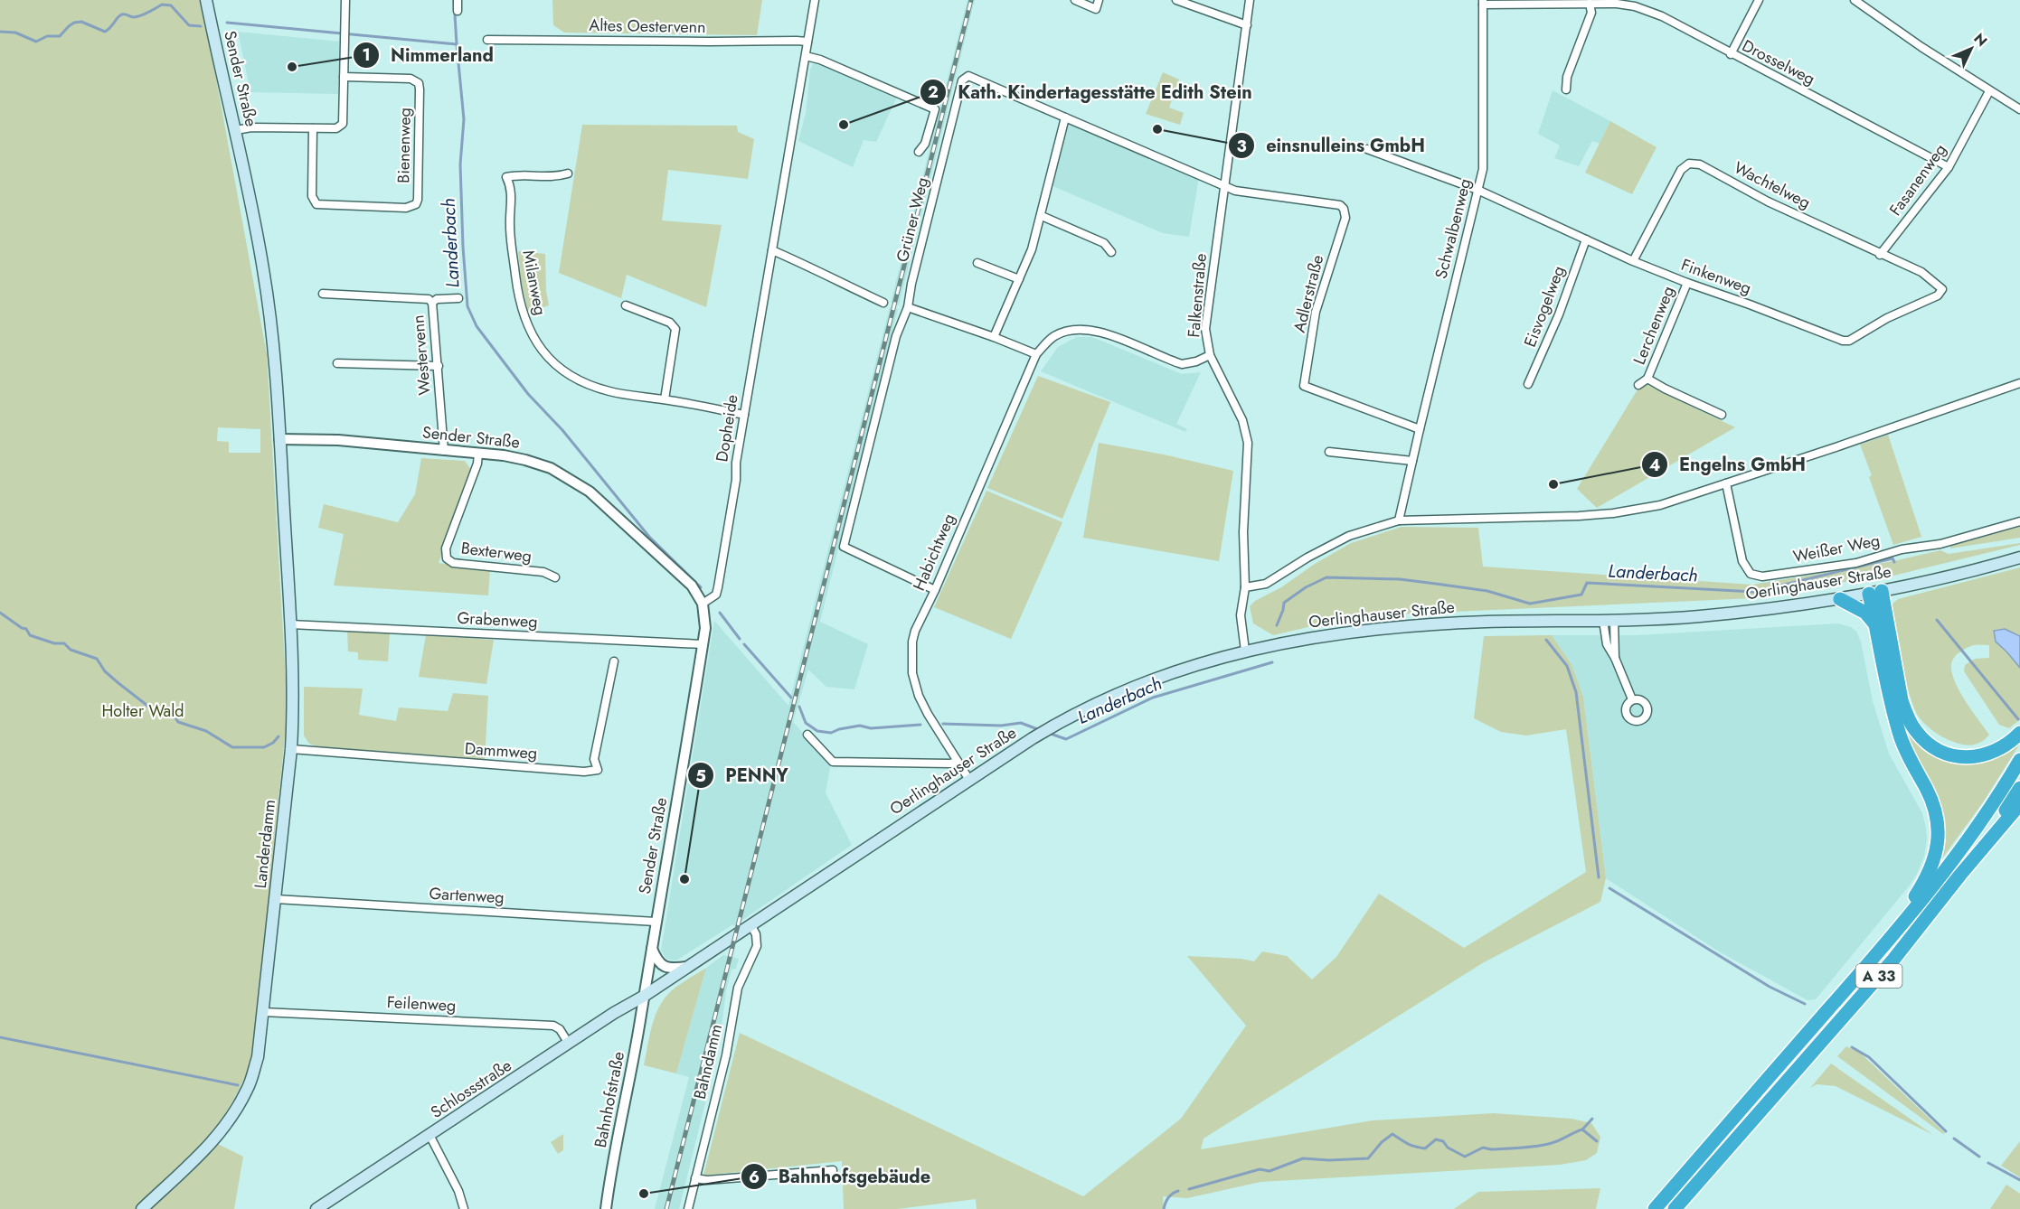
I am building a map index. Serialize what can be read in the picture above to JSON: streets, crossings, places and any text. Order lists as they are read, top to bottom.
{
  "streets": {
    "highway": ["A 33"],
    "main road": [
      "Sender Straße",
      "Oerlinghauser Straße",
      "Landerdamm",
      "Schlossstraße"
    ],
    "street": [
      "Altes Oestervenn",
      "Drosselweg",
      "Bienenweg",
      "Fasanenweg",
      "Wachtelweg",
      "Grüner Weg",
      "Schwalbenweg",
      "Finkenweg",
      "Milanweg",
      "Adlerstraße",
      "Falkenstraße",
      "Eisvogelweg",
      "Lerchenweg",
      "Westervenn",
      "Dopheide",
      "Weißer Weg",
      "Bexterweg",
      "Habichtweg",
      "Grabenweg",
      "Dammweg",
      "Gartenweg",
      "Feilenweg",
      "Bahndamm",
      "Bahnhofstraße"
    ]
  },
  "crossings": [
    ["Altes Oestervenn", "Dopheide"],
    ["Drosselweg", "Fasanenweg"],
    ["Drosselweg", "Schwalbenweg"],
    ["Sender Straße", "Westervenn"],
    ["Sender Straße", "Dopheide"],
    ["Sender Straße", "Bexterweg"],
    ["Sender Straße", "Oerlinghauser Straße"],
    ["Sender Straße", "Grabenweg"],
    ["Sender Straße", "Landerdamm"],
    ["Sender Straße", "Gartenweg"],
    ["Sender Straße", "Schlossstraße"],
    ["Sender Straße", "Bahnhofstraße"],
    ["Fasanenweg", "Wachtelweg"],
    ["Wachtelweg", "Finkenweg"],
    ["Grüner Weg", "Adlerstraße"],
    ["Grüner Weg", "Falkenstraße"],
    ["Grüner Weg", "Habichtweg"],
    ["Schwalbenweg", "Finkenweg"],
    ["Schwalbenweg", "Adlerstraße"],
    ["Finkenweg", "Eisvogelweg"],
    ["Finkenweg", "Lerchenweg"],
    ["Milanweg", "Dopheide"],
    ["Adlerstraße", "Falkenstraße"],
    ["Falkenstraße", "Habichtweg"],
    ["Falkenstraße", "Oerlinghauser Straße"],
    ["Habichtweg", "Oerlinghauser Straße"],
    ["Oerlinghauser Straße", "Bahndamm"],
    ["Oerlinghauser Straße", "Schlossstraße"],
    ["Oerlinghauser Straße", "Bahnhofstraße"],
    ["Grabenweg", "Landerdamm"],
    ["Dammweg", "Landerdamm"],
    ["Landerdamm", "Gartenweg"],
    ["Landerdamm", "Feilenweg"],
    ["Feilenweg", "Schlossstraße"],
    ["Schlossstraße", "Bahnhofstraße"]
  ],
  "water": ["Landerbach"],
  "parks": ["Holter Wald"],
  "places": [
    "Nimmerland",
    "Kath. Kindertagesstätte Edith Stein",
    "einsnulleins GmbH",
    "Engelns GmbH",
    "PENNY",
    "Bahnhofsgebäude"
  ],
  "north": "top right"
}
